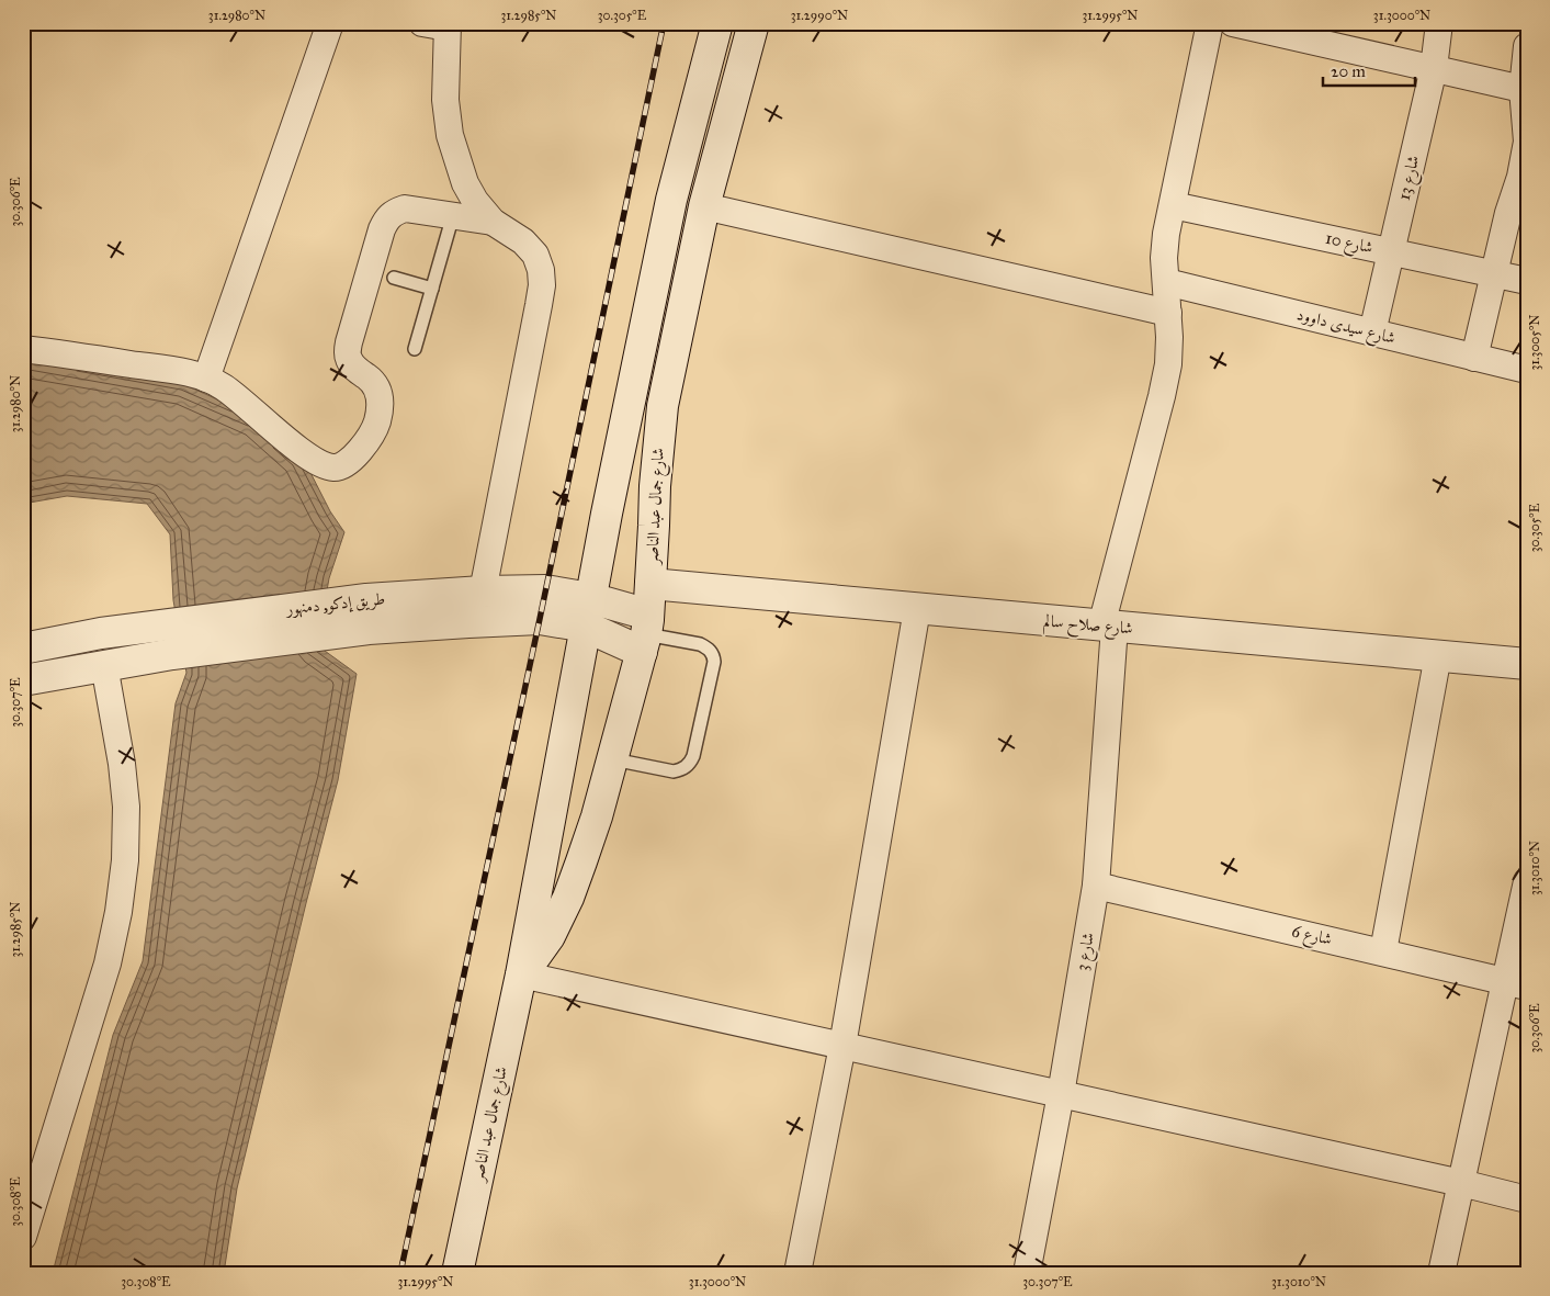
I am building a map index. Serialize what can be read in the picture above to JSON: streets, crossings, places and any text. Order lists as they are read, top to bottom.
{
  "streets": {
    "main road": ["شارع جمال عبد الناصر", "طريق إدكو, دمنهور", "شارع صلاح سالم"],
    "street": [
      "شارع 13",
      "شارع 10",
      "شارع سيدى داوود",
      "شارع 6",
      "شارع 3"
    ]
  },
  "crossings": [
    ["شارع 13", "شارع 10"],
    ["شارع 13", "شارع سيدى داوود"],
    ["شارع 10", "شارع 3"],
    ["شارع سيدى داوود", "شارع 3"],
    ["شارع جمال عبد الناصر", "طريق إدكو, دمنهور"],
    ["شارع جمال عبد الناصر", "شارع صلاح سالم"],
    ["شارع صلاح سالم", "شارع 3"],
    ["شارع 6", "شارع 3"]
  ],
  "scale_bar": "20 m",
  "coordinates": [
    "31.2980°N",
    "31.2985°N",
    "30.305°E",
    "31.2990°N",
    "31.2995°N",
    "31.3000°N",
    "30.306°E",
    "31.3005°N",
    "30.307°E",
    "31.3010°N",
    "30.308°E"
  ]
}
